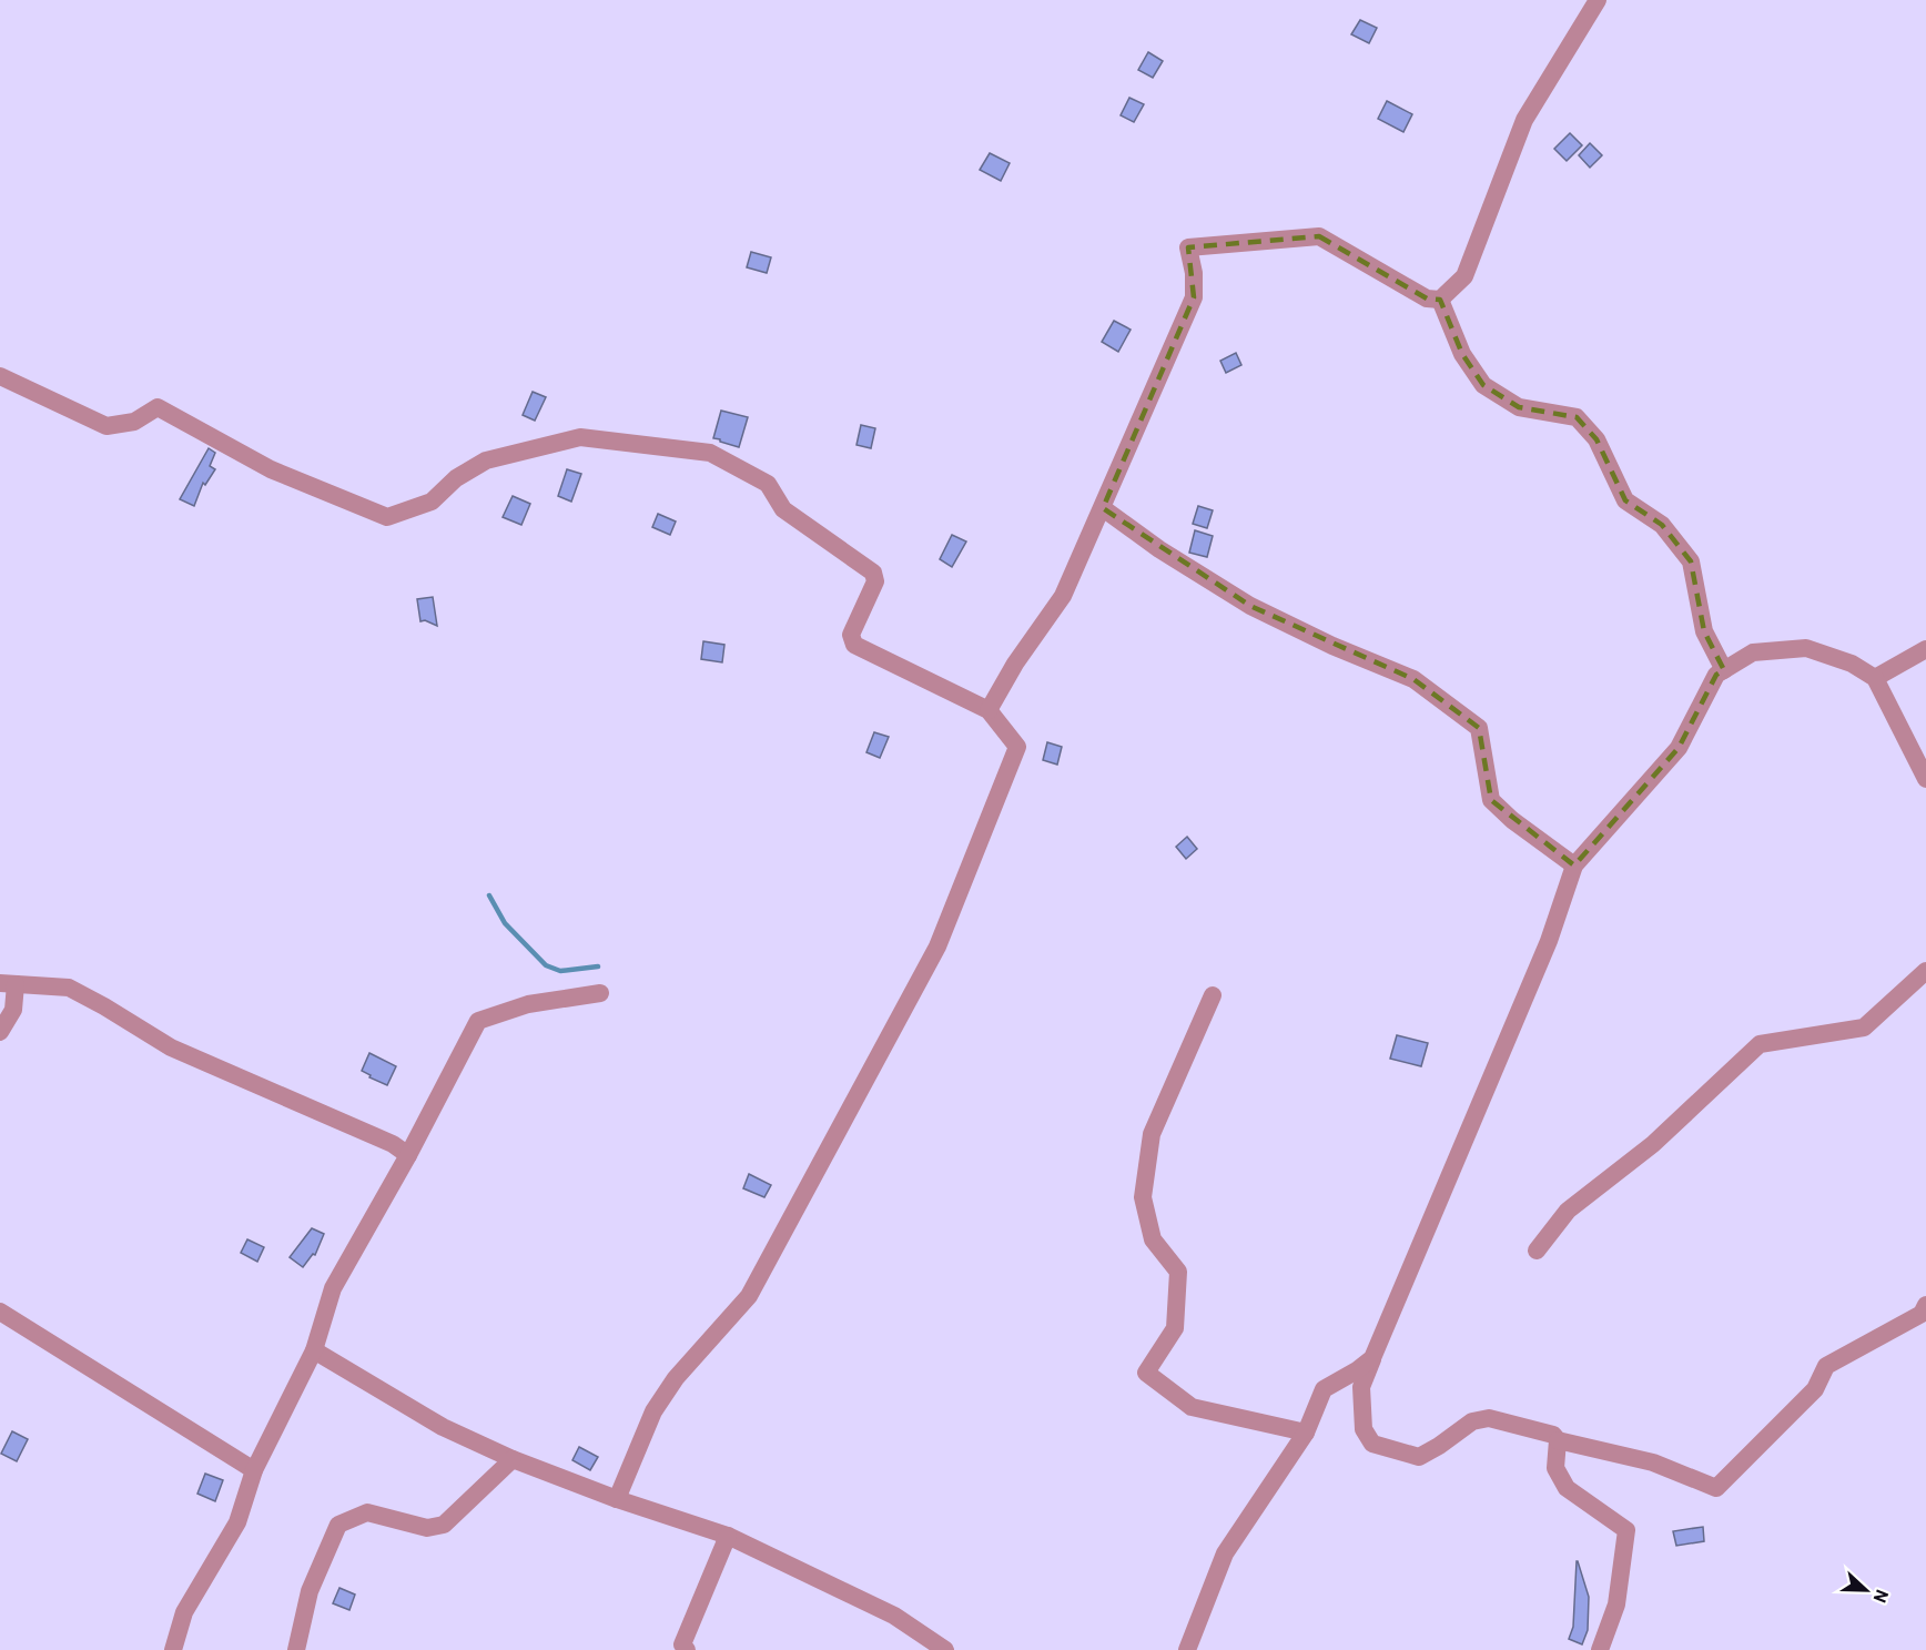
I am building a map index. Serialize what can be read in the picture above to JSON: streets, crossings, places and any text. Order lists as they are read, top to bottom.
{
  "north": "right"
}
